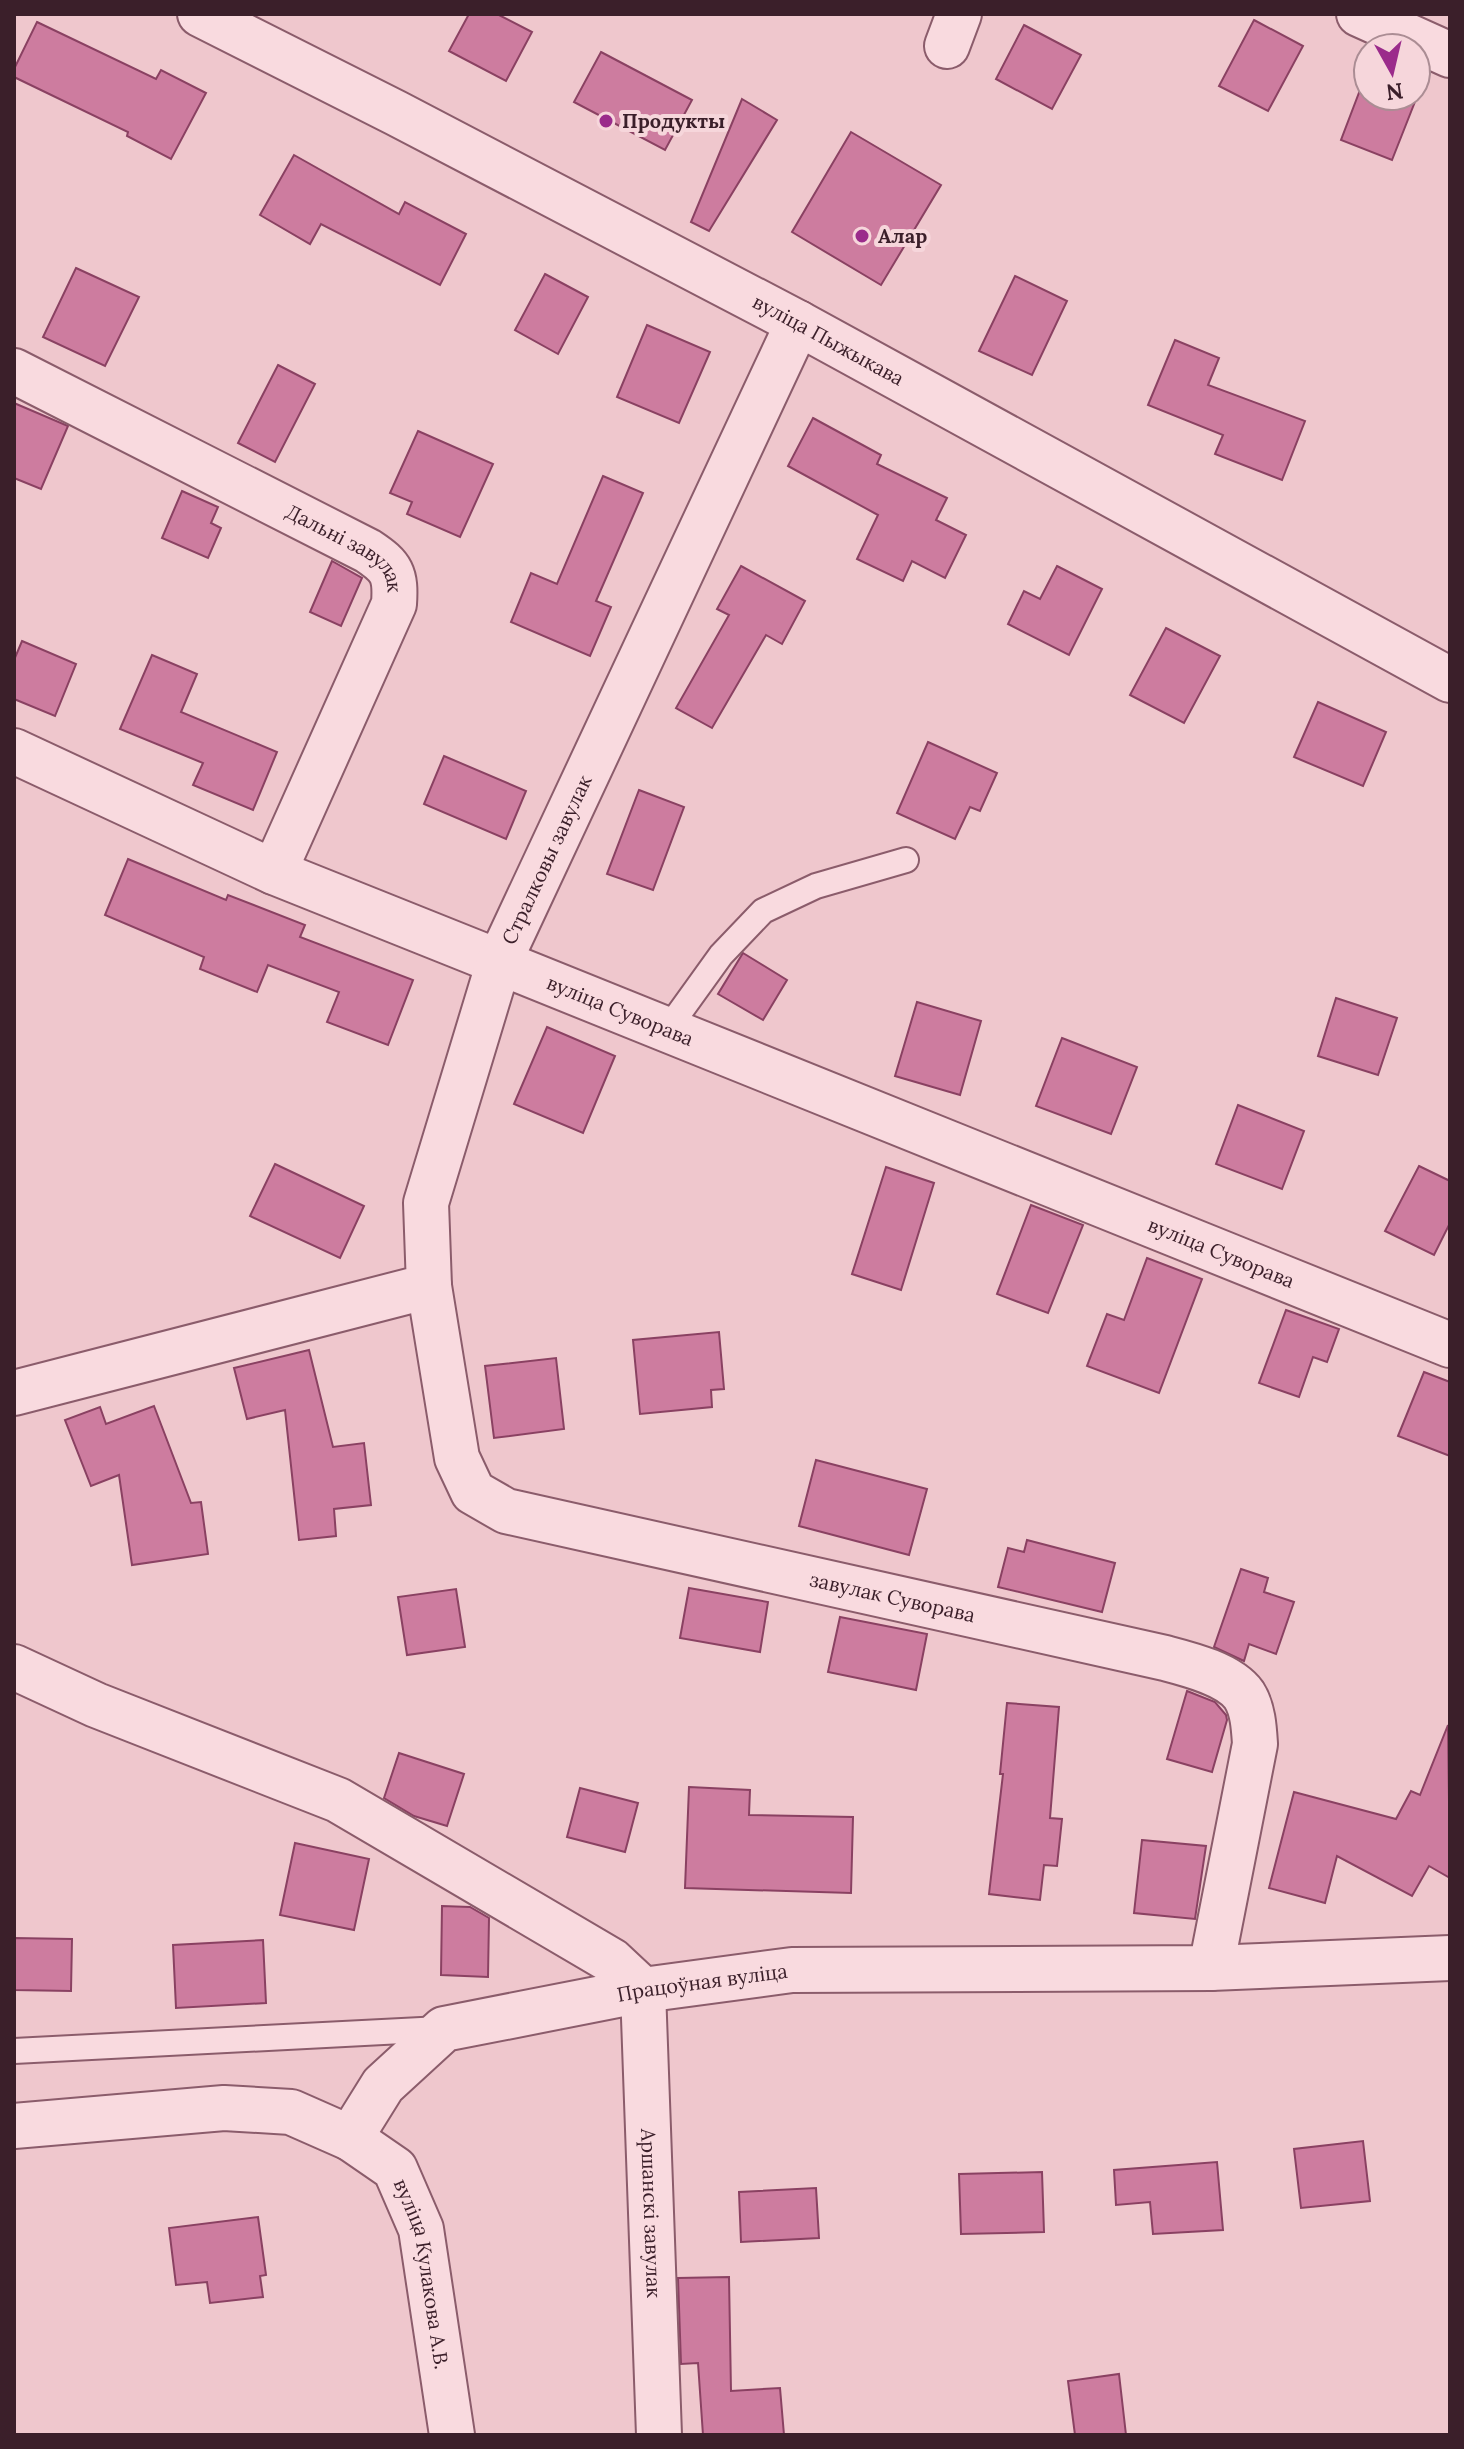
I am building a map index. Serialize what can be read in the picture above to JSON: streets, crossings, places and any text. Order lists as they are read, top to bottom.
{
  "streets": {
    "street": [
      "вуліца Пыжыкава",
      "Дальні завулак",
      "Стралковы завулак",
      "вуліца Суворава",
      "завулак Суворава",
      "Працоўная вуліца",
      "Аршанскі завулак",
      "вуліца Кулакова А.В."
    ]
  },
  "crossings": [
    ["вуліца Пыжыкава", "Стралковы завулак"],
    ["Дальні завулак", "Стралковы завулак"],
    ["Стралковы завулак", "вуліца Суворава"],
    ["завулак Суворава", "Працоўная вуліца"],
    ["Працоўная вуліца", "Аршанскі завулак"]
  ],
  "places": ["Продукты", "Алар"],
  "north": "bottom"
}
